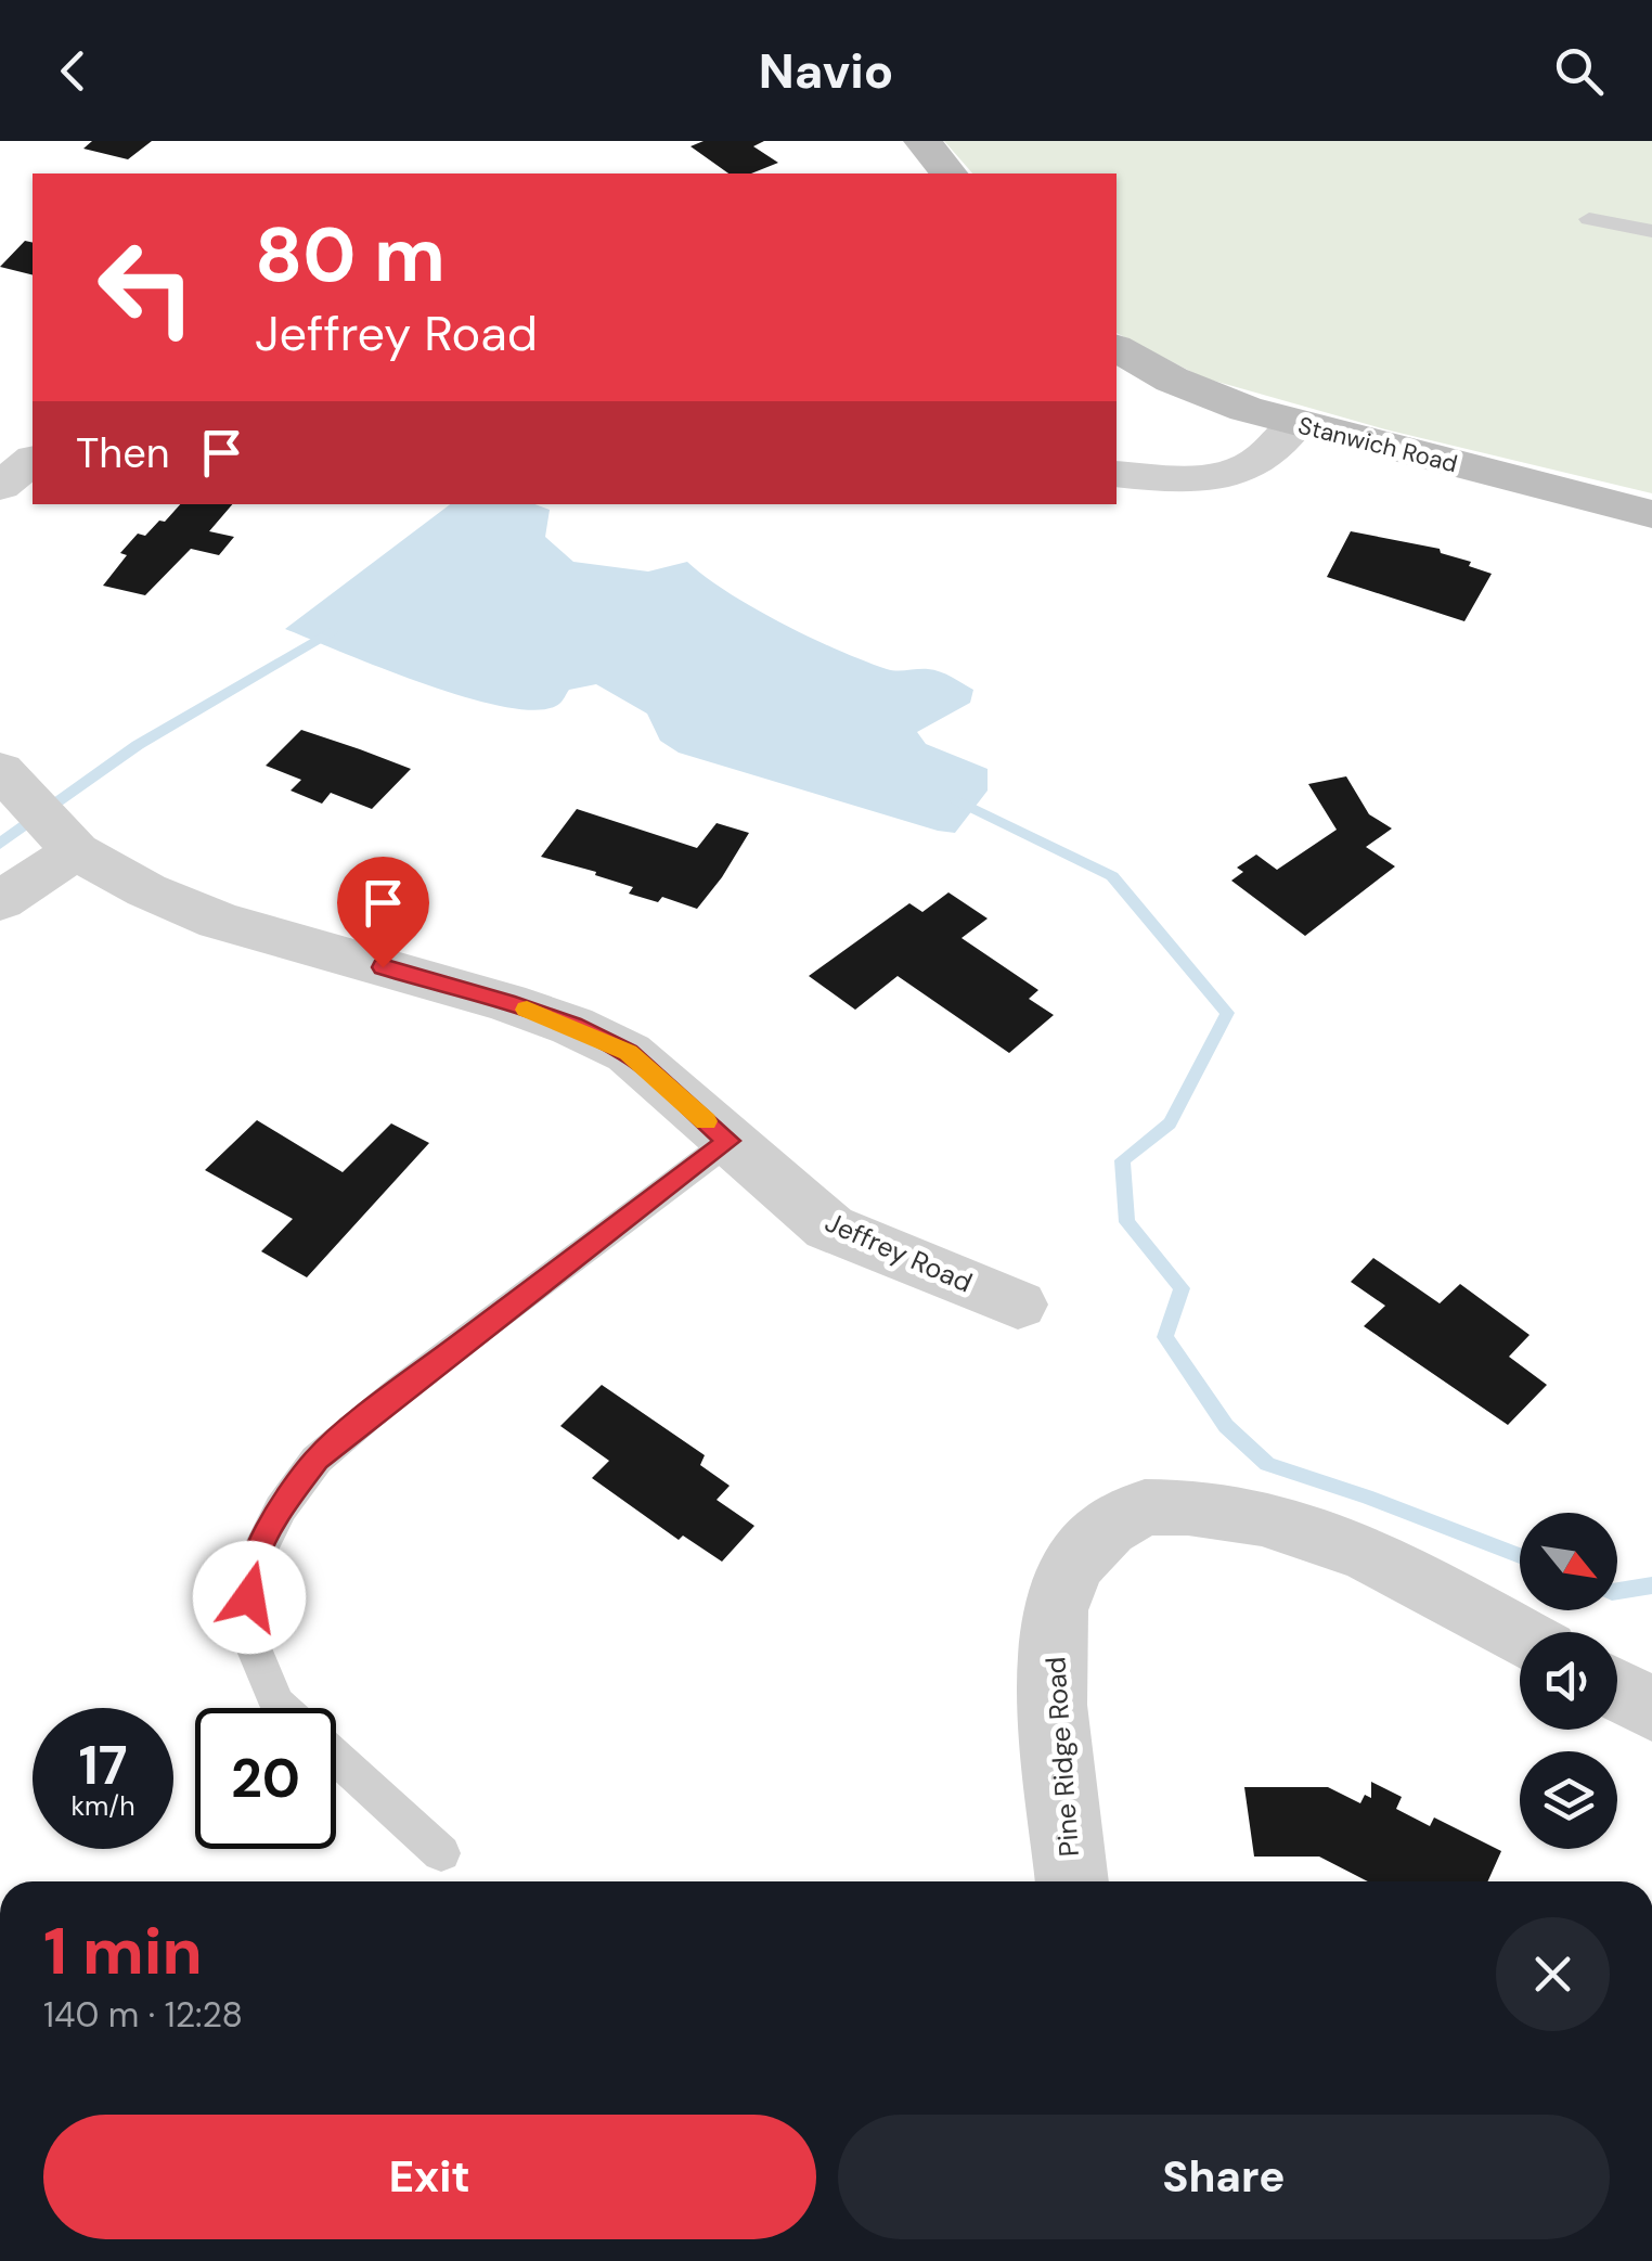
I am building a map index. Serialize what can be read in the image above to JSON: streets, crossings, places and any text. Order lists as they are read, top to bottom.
{
  "streets": {
    "street": ["Stanwich Road", "Jeffrey Road", "Pine Ridge Road"]
  },
  "north": "bottom right",
  "page": {
    "header": "Navio",
    "turn": ["80 m", "Jeffrey Road"],
    "then": "Then",
    "speed": "17 km/h",
    "limit": "20",
    "heading": ["1 min", "140 m · 12:28"],
    "buttons": ["Exit", "Share"]
  }
}
